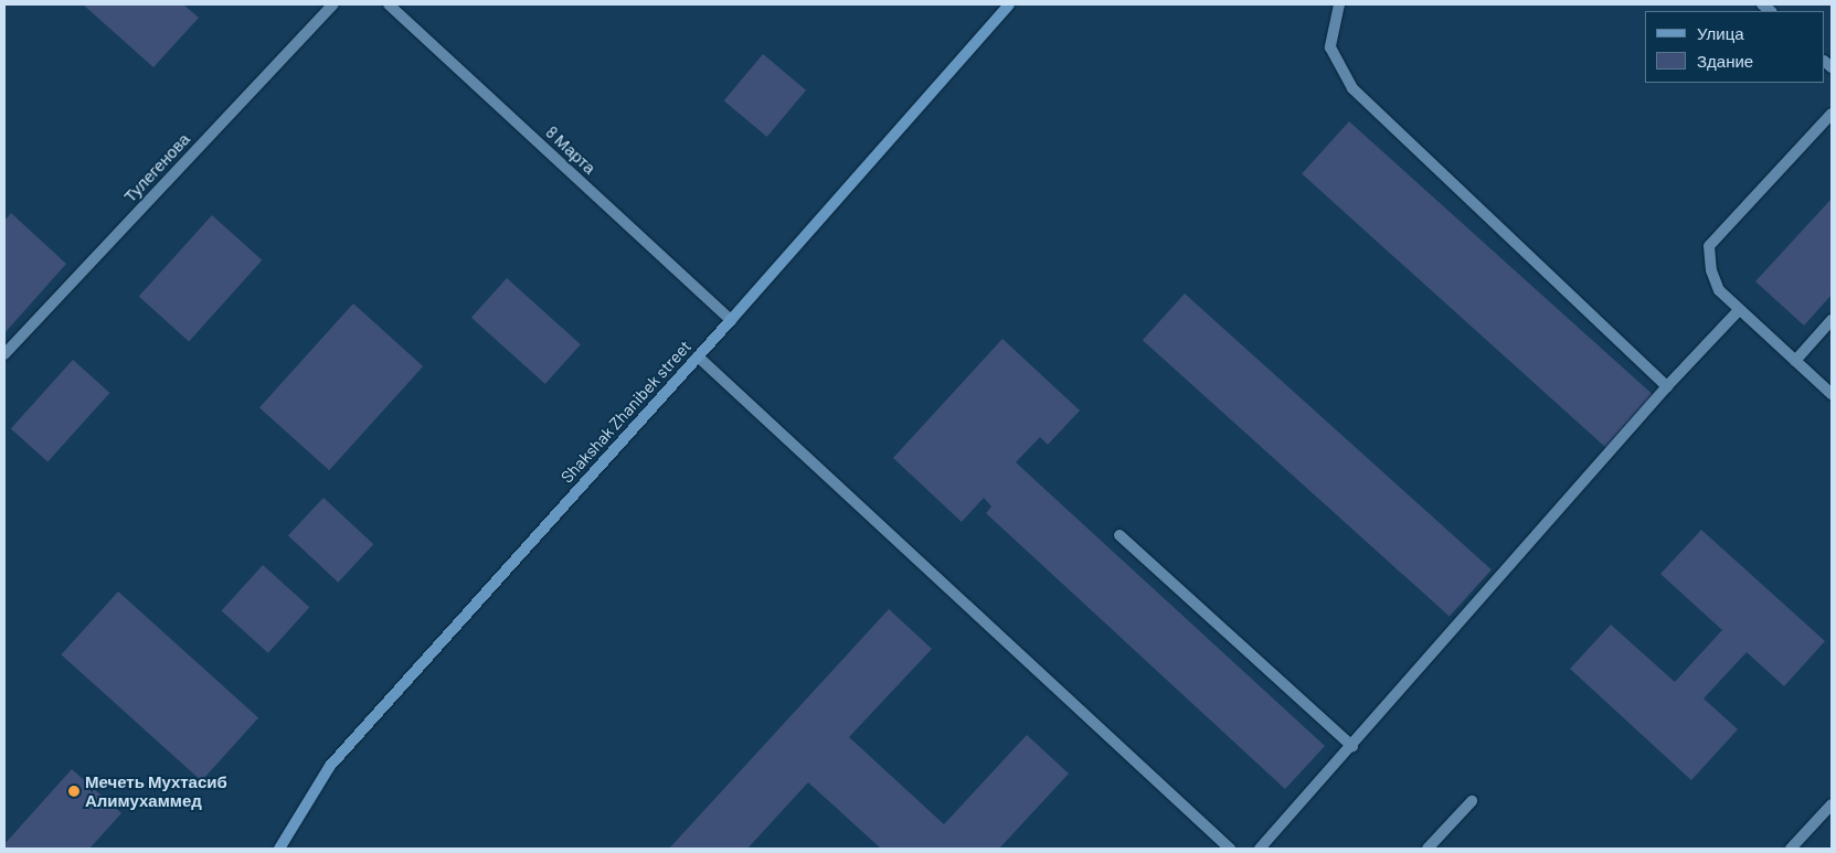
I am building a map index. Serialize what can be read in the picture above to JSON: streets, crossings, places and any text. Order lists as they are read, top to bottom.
{
  "streets": {
    "main road": ["Shakshak Zhanibek street"],
    "street": ["8 Марта", "Тулегенова"]
  },
  "crossings": [
    ["8 Марта", "Shakshak Zhanibek street"]
  ],
  "places": ["Мечеть Мухтасиб Алимухаммед"],
  "legend": ["Улица", "Здание"]
}
